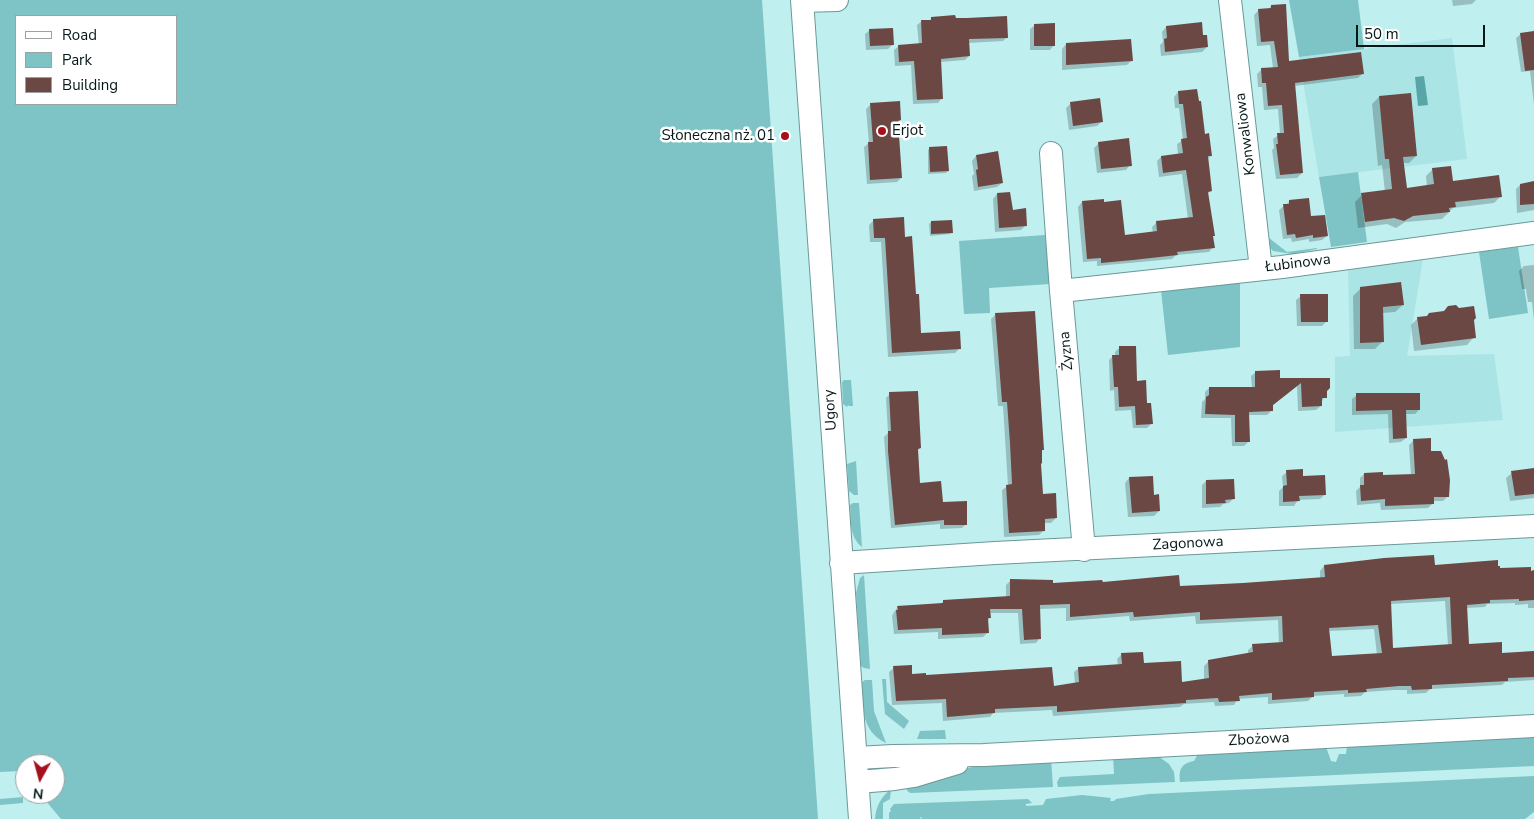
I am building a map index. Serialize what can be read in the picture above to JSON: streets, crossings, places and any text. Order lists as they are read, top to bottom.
{
  "streets": {
    "street": [
      "Konwaliowa",
      "Łubinowa",
      "Żyzna",
      "Ugory",
      "Zagonowa",
      "Zbożowa"
    ]
  },
  "crossings": [
    ["Konwaliowa", "Łubinowa"],
    ["Łubinowa", "Żyzna"],
    ["Żyzna", "Zagonowa"],
    ["Ugory", "Zagonowa"],
    ["Ugory", "Zbożowa"]
  ],
  "places": ["Erjot", "Słoneczna nż. 01"],
  "legend": ["Road", "Park", "Building"],
  "scale_bar": "50 m",
  "north": "bottom"
}
